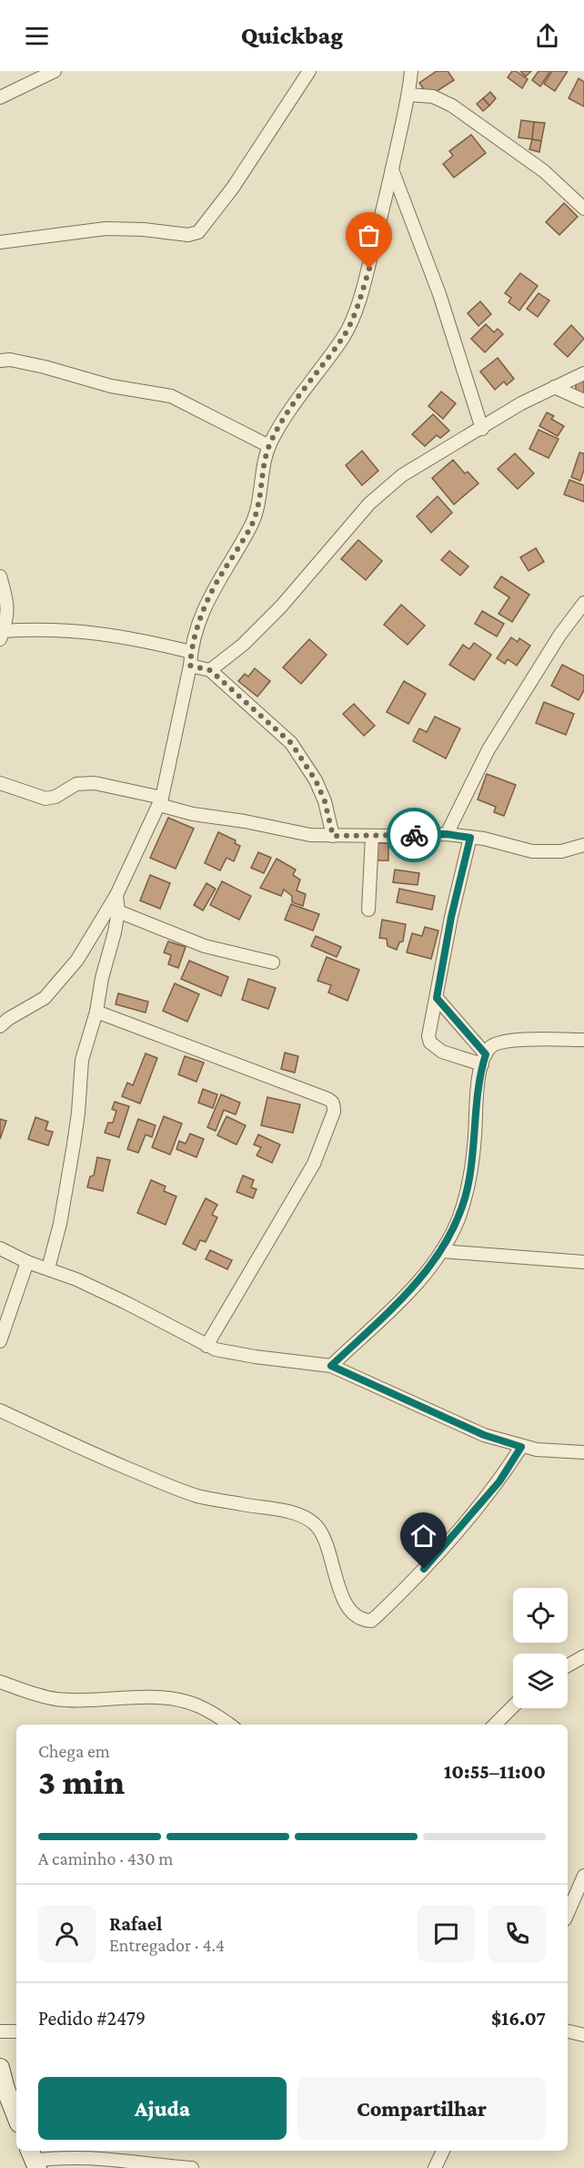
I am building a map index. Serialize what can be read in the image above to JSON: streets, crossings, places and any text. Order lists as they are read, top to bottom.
{
  "page": {
    "header": "Quickbag",
    "heading": ["3 min", "Chega em", "10:55–11:00"],
    "panel": [
      "Rafael",
      "Entregador · 4.4",
      "Pedido #2479",
      "$16.07"
    ],
    "bar": "A caminho · 430 m",
    "buttons": ["Ajuda", "Compartilhar"]
  }
}
